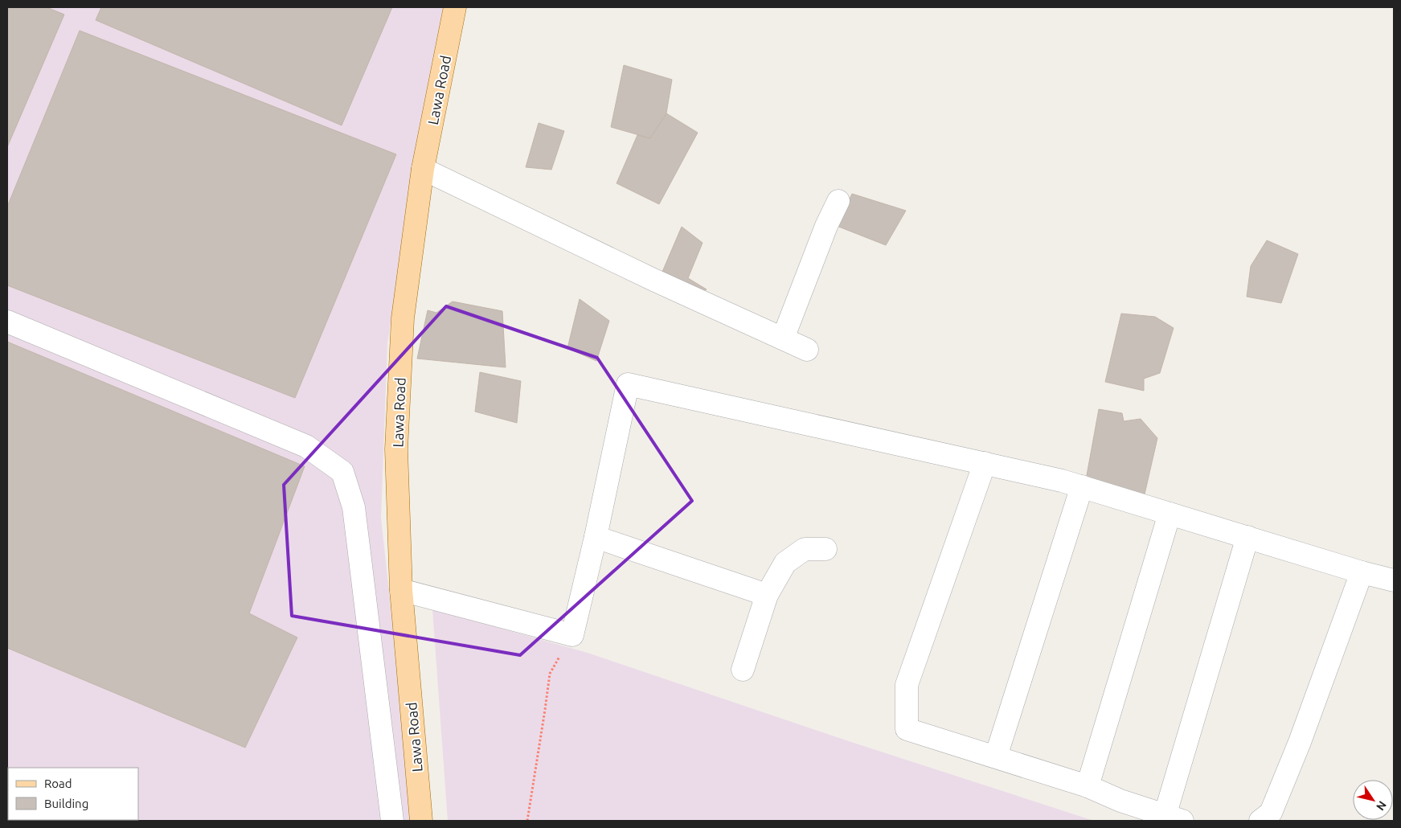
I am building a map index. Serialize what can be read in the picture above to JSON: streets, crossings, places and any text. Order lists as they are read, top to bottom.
{
  "streets": {
    "main road": ["Lawa Road"]
  },
  "legend": ["Road", "Building"],
  "north": "bottom right"
}
